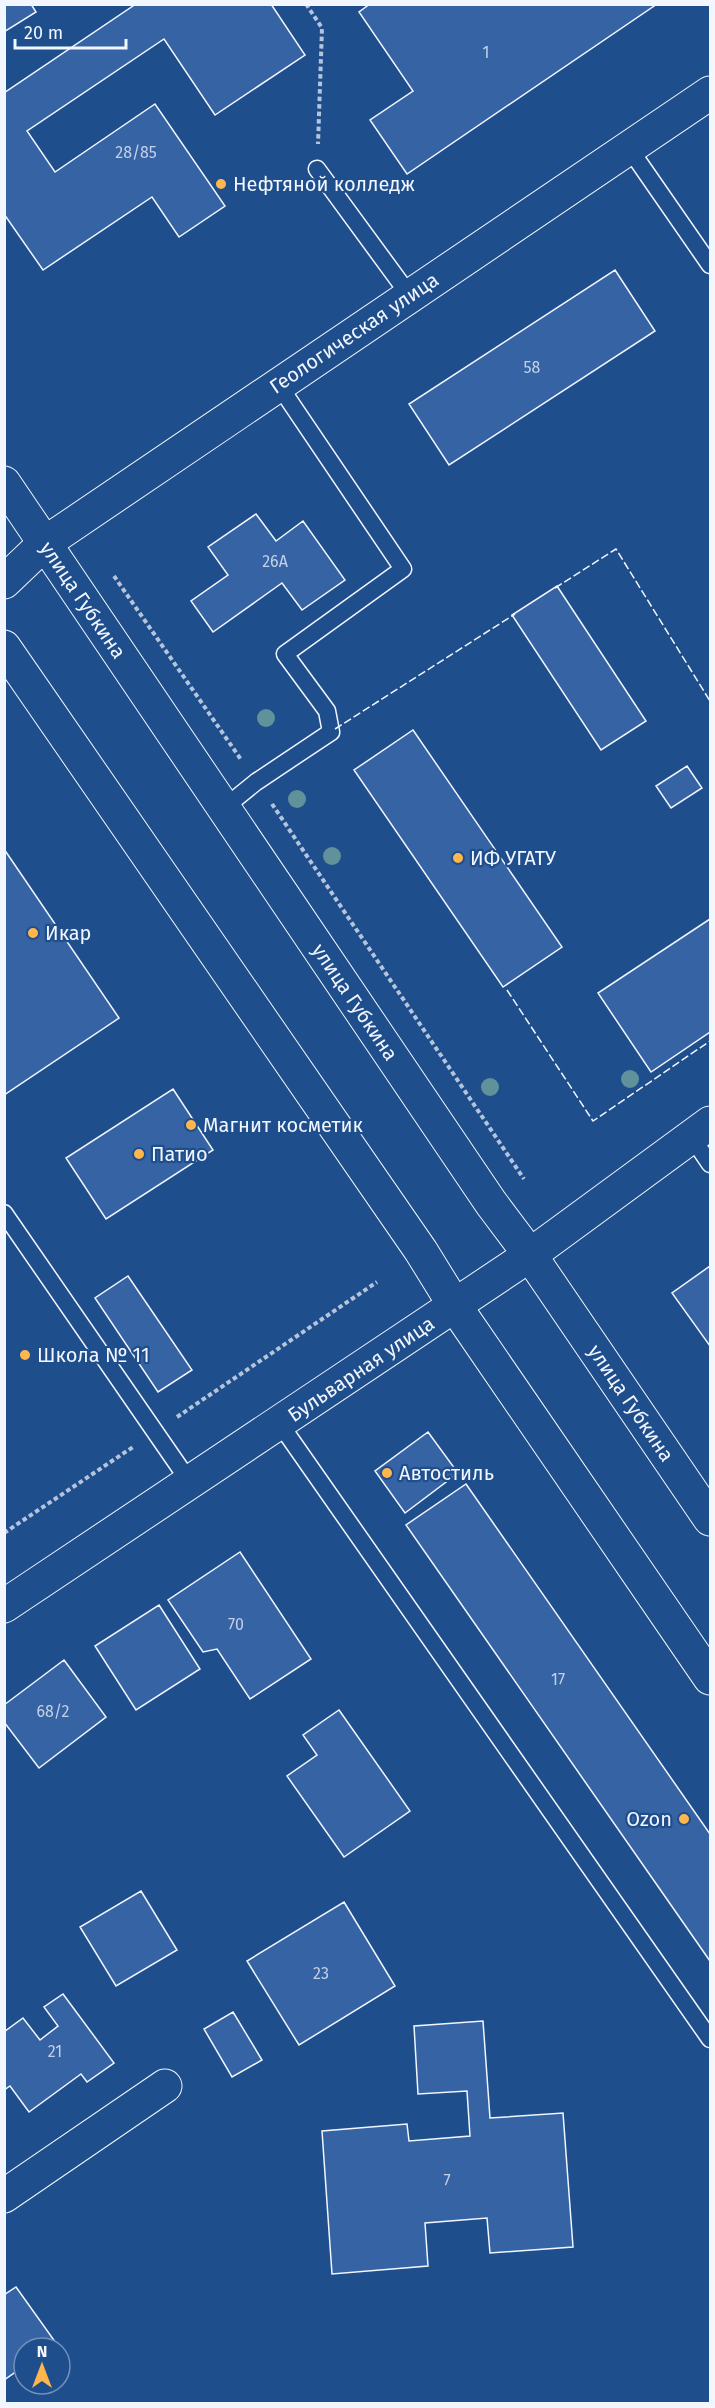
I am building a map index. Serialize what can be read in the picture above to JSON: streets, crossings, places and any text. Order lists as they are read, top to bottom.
{
  "streets": {
    "main road": ["Геологическая улица", "улица Губкина", "Бульварная улица"]
  },
  "crossings": [
    ["Геологическая улица", "улица Губкина"],
    ["улица Губкина", "Бульварная улица"]
  ],
  "places": [
    "Нефтяной колледж",
    "ИФ УГАТУ",
    "Икар",
    "Магнит косметик",
    "Патио",
    "Школа № 11",
    "Автостиль",
    "Ozon"
  ],
  "house_numbers": [
    "1",
    "28/85",
    "58",
    "26А",
    "70",
    "17",
    "68/2",
    "23",
    "21",
    "7"
  ],
  "scale_bar": "20 m",
  "north": "top"
}
